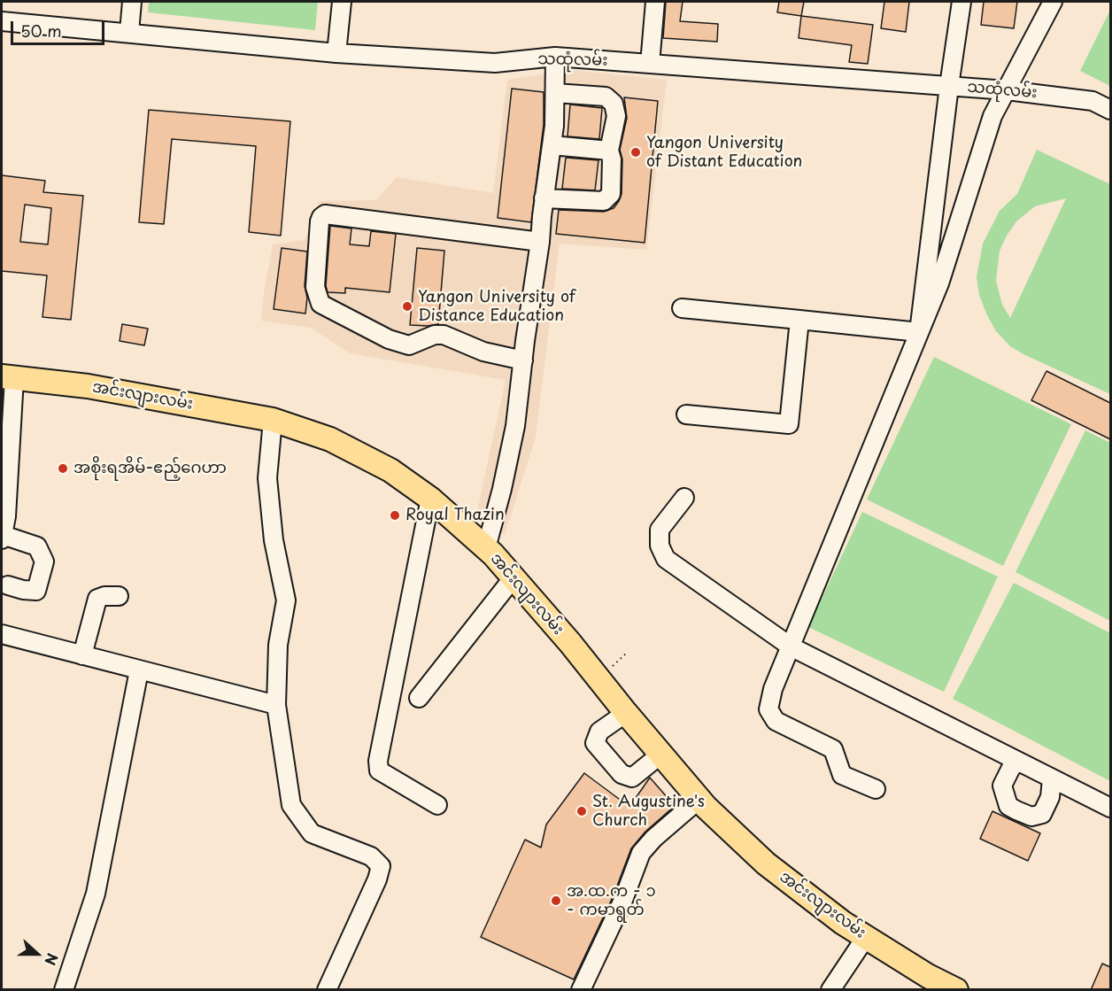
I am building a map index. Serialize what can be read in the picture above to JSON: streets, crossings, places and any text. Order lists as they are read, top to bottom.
{
  "streets": {
    "main road": ["အင်းလျားလမ်း"],
    "street": ["သထုံလမ်း"]
  },
  "places": [
    "Yangon University of Distant Education",
    "Yangon University of Distance Education",
    "အစိုးရအိမ်-ဧည့်ဂေဟာ",
    "Royal Thazin",
    "St. Augustine's Church",
    "အ.ထ.က - ၁ - ကမာရွတ်"
  ],
  "scale_bar": "50 m",
  "north": "right"
}
